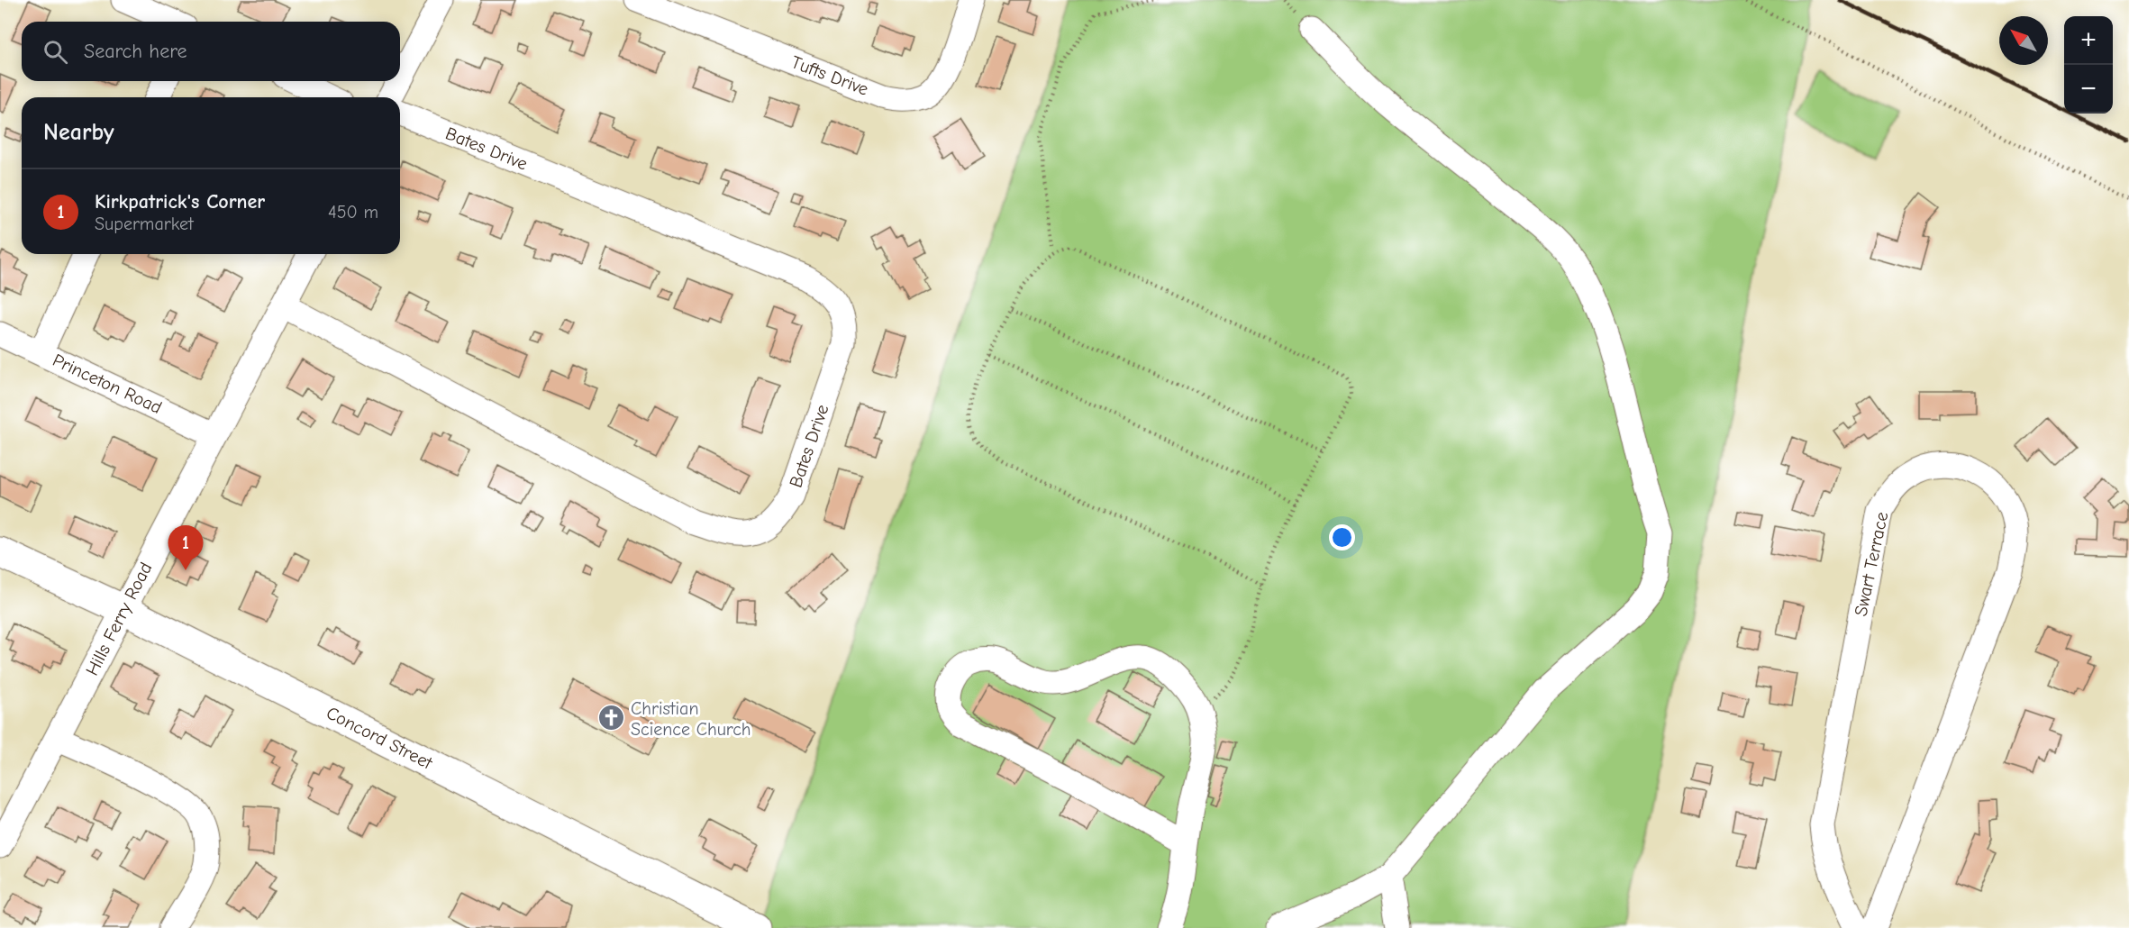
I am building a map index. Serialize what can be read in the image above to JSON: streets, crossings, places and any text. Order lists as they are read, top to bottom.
{
  "streets": {
    "main road": ["Concord Street"],
    "street": [
      "Tufts Drive",
      "Bates Drive",
      "Princeton Road",
      "Swart Terrace",
      "Hills Ferry Road"
    ]
  },
  "crossings": [
    ["Bates Drive", "Hills Ferry Road"],
    ["Princeton Road", "Hills Ferry Road"],
    ["Hills Ferry Road", "Concord Street"]
  ],
  "places": {
    "church": ["Christian Science Church"]
  },
  "north": "top left",
  "page": {
    "map_buttons": ["+", "−"],
    "search": "Search here",
    "heading": "Nearby",
    "list": [
      {
        "mark": "1",
        "name": "Kirkpatrick's Corner",
        "note": "Supermarket",
        "value": "450 m"
      }
    ],
    "pins": "1"
  }
}
